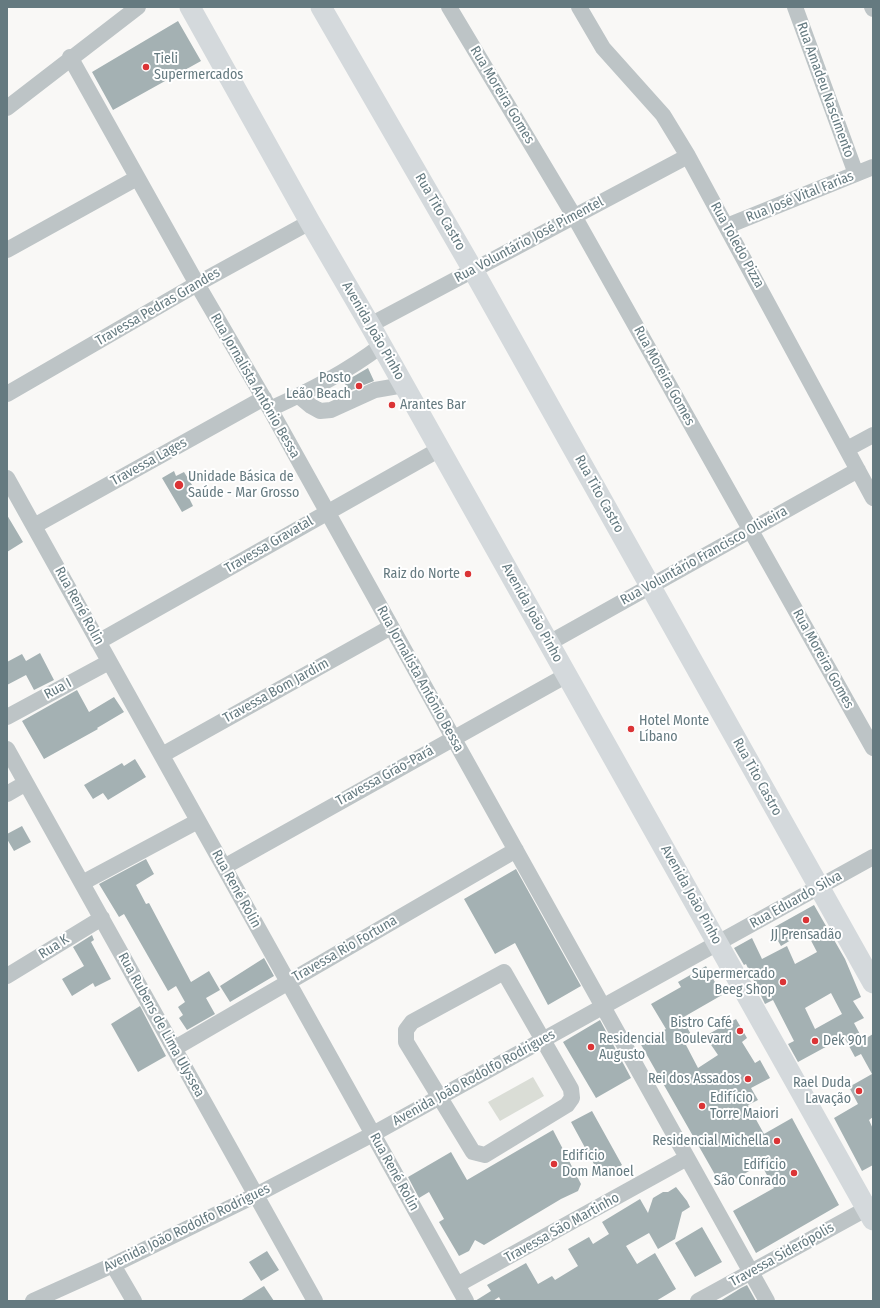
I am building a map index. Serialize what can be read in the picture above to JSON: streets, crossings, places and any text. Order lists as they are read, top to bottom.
{
  "streets": {
    "main road": ["Rua Tito Castro", "Avenida João Pinho"],
    "street": [
      "Rua Amadeu Nascimento",
      "Rua Moreira Gomes",
      "Rua José Vital Farias",
      "Rua Voluntário José Pimentel",
      "Rua Toledo Pizza",
      "Travessa Pedras Grandes",
      "Rua Jornalista Antônio Bessa",
      "Travessa Lages",
      "Travessa Gravatal",
      "Rua Voluntário Francisco Oliveira",
      "Rua René Rolin",
      "Rua I",
      "Travessa Bom Jardim",
      "Travessa Grão-Pará",
      "Rua Eduardo Silva",
      "Rua K",
      "Travessa Rio Fortuna",
      "Rua Rubens de Lima Ulyssea",
      "Avenida João Rodolfo Rodrigues",
      "Travessa São Martinho",
      "Travessa Siderópolis"
    ]
  },
  "crossings": [
    ["Rua Amadeu Nascimento", "Rua José Vital Farias"],
    ["Rua Moreira Gomes", "Rua Voluntário José Pimentel"],
    ["Rua Moreira Gomes", "Rua Voluntário Francisco Oliveira"],
    ["Rua José Vital Farias", "Rua Toledo Pizza"],
    ["Rua Tito Castro", "Rua Voluntário José Pimentel"],
    ["Rua Tito Castro", "Rua Voluntário Francisco Oliveira"],
    ["Rua Tito Castro", "Rua Eduardo Silva"],
    ["Rua Voluntário José Pimentel", "Rua Toledo Pizza"],
    ["Rua Voluntário José Pimentel", "Avenida João Pinho"],
    ["Rua Toledo Pizza", "Rua Voluntário Francisco Oliveira"],
    ["Travessa Pedras Grandes", "Avenida João Pinho"],
    ["Travessa Pedras Grandes", "Rua Jornalista Antônio Bessa"],
    ["Avenida João Pinho", "Travessa Lages"],
    ["Avenida João Pinho", "Travessa Gravatal"],
    ["Avenida João Pinho", "Rua Voluntário Francisco Oliveira"],
    ["Avenida João Pinho", "Travessa Grão-Pará"],
    ["Avenida João Pinho", "Rua Eduardo Silva"],
    ["Avenida João Pinho", "Avenida João Rodolfo Rodrigues"],
    ["Avenida João Pinho", "Travessa Siderópolis"],
    ["Rua Jornalista Antônio Bessa", "Travessa Lages"],
    ["Rua Jornalista Antônio Bessa", "Travessa Gravatal"],
    ["Rua Jornalista Antônio Bessa", "Travessa Bom Jardim"],
    ["Rua Jornalista Antônio Bessa", "Travessa Grão-Pará"],
    ["Rua Jornalista Antônio Bessa", "Travessa Rio Fortuna"],
    ["Rua Jornalista Antônio Bessa", "Avenida João Rodolfo Rodrigues"],
    ["Rua Jornalista Antônio Bessa", "Travessa São Martinho"],
    ["Rua Jornalista Antônio Bessa", "Travessa Siderópolis"],
    ["Travessa Lages", "Rua René Rolin"],
    ["Travessa Gravatal", "Rua René Rolin"],
    ["Rua René Rolin", "Rua I"],
    ["Rua René Rolin", "Travessa Bom Jardim"],
    ["Rua René Rolin", "Travessa Grão-Pará"],
    ["Rua René Rolin", "Travessa Rio Fortuna"],
    ["Rua René Rolin", "Avenida João Rodolfo Rodrigues"],
    ["Rua René Rolin", "Travessa São Martinho"],
    ["Rua Eduardo Silva", "Avenida João Rodolfo Rodrigues"],
    ["Rua K", "Rua Rubens de Lima Ulyssea"],
    ["Travessa Rio Fortuna", "Rua Rubens de Lima Ulyssea"],
    ["Rua Rubens de Lima Ulyssea", "Avenida João Rodolfo Rodrigues"]
  ],
  "places": [
    "Tieli Supermercados",
    "Posto Leão Beach",
    "Arantes Bar",
    "Unidade Básica de Saúde - Mar Grosso",
    "Raiz do Norte",
    "Hotel Monte Líbano",
    "JJ Prensadão",
    "Supermercado Beeg Shop",
    "Bistro Café Boulevard",
    "Dek 901",
    "Residencial Augusto",
    "Rei dos Assados",
    "Rael Duda Lavação",
    "Edifício Torre Maiori",
    "Residencial Michella",
    "Edifício Dom Manoel",
    "Edifício São Conrado"
  ]
}
